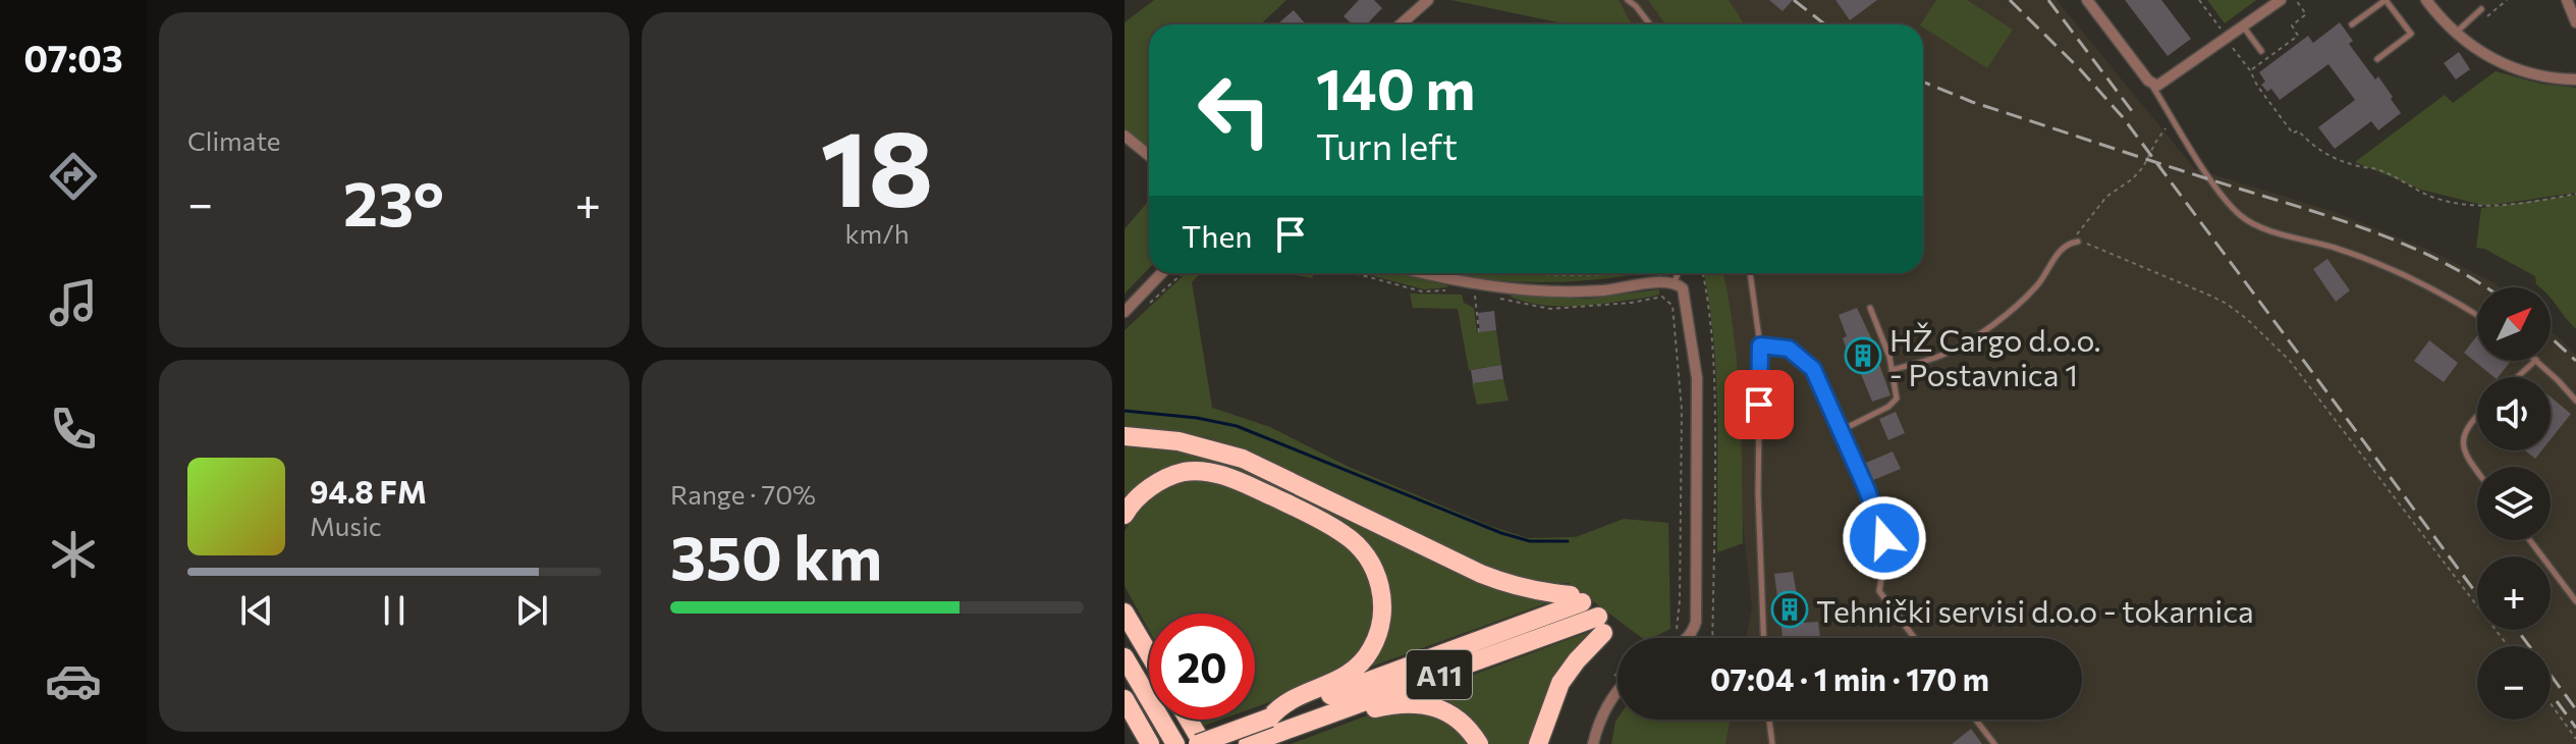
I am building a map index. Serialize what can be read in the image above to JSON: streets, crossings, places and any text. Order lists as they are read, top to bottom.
{
  "streets": {
    "highway": ["A11"]
  },
  "places": {
    "building": ["HŽ Cargo d.o.o. - Postavnica 1", "Tehnički servisi d.o.o - tokarnica"]
  },
  "north": "top right",
  "page": {
    "tabs": "07:03",
    "tile": [
      "Climate",
      ["18", "km/h"],
      ["Range · 70%", "350 km"]
    ],
    "turn": ["140 m", "Turn left"],
    "heat": ["−", "23°", "+"],
    "then": "Then",
    "map_buttons": ["+", "−"],
    "song": ["94.8 FM", "Music"],
    "limit": "20",
    "trip": "07:04 · 1 min · 170 m"
  }
}
